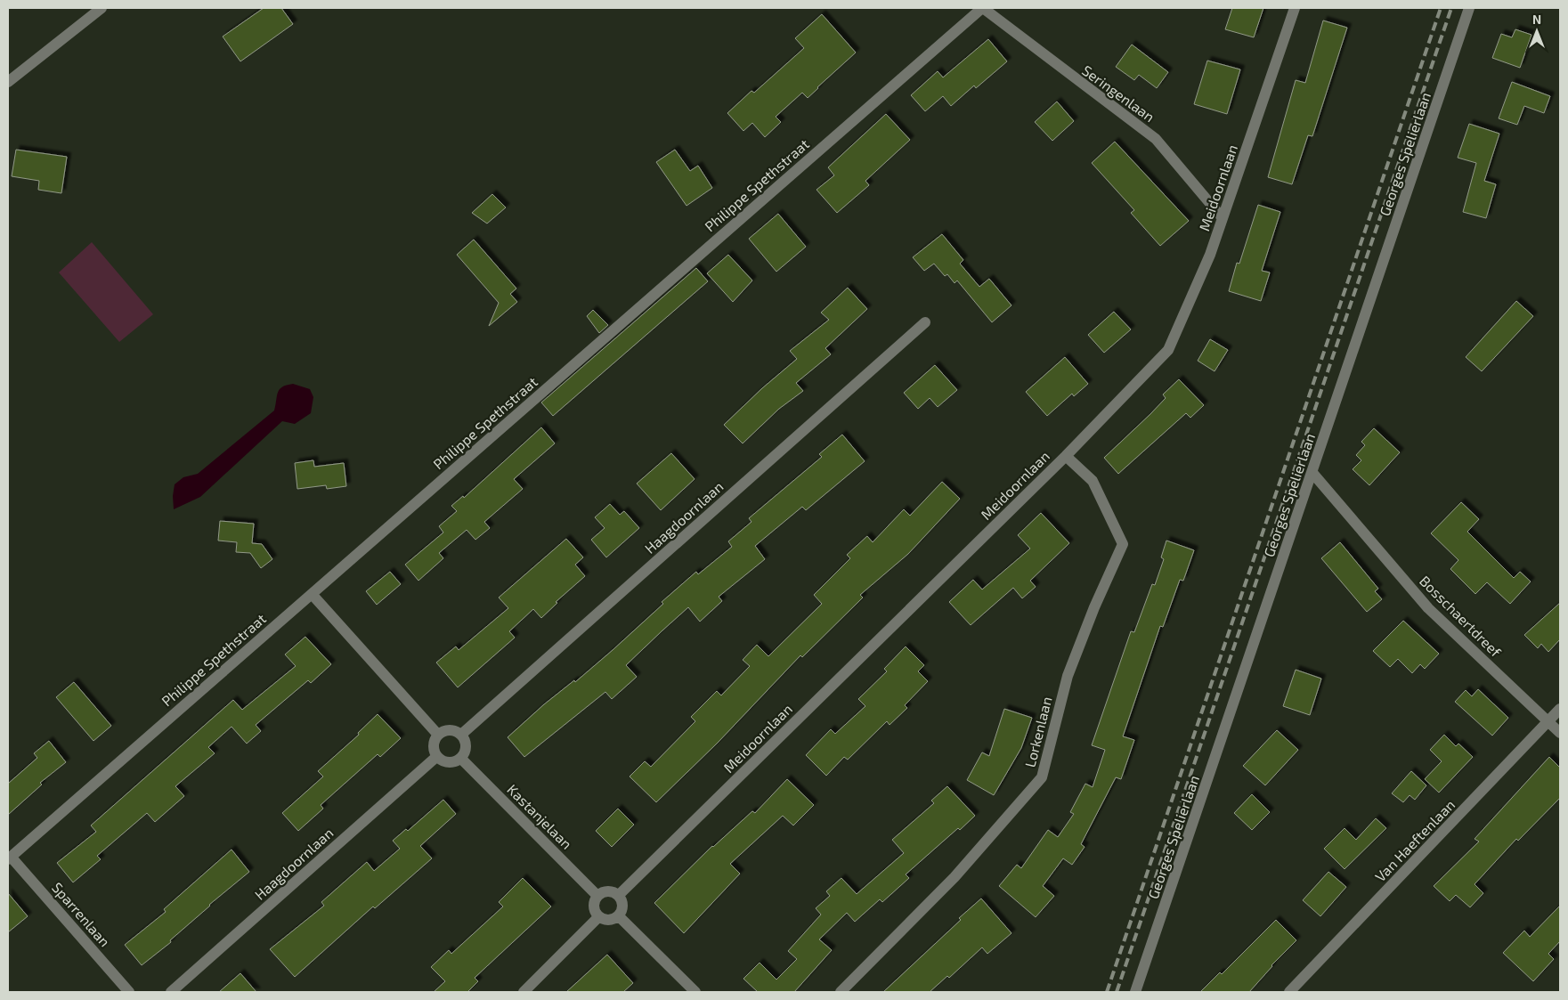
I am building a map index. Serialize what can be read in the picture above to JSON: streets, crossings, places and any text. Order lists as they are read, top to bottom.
{
  "streets": {
    "street": [
      "Seringenlaan",
      "Georges Spelierlaan",
      "Philippe Spethstraat",
      "Meidoornlaan",
      "Haagdoornlaan",
      "Bosschaertdreef",
      "Lorkenlaan",
      "Kastanjelaan",
      "Van Haeftenlaan",
      "Sparrenlaan"
    ]
  },
  "crossings": [
    ["Seringenlaan", "Philippe Spethstraat"],
    ["Seringenlaan", "Meidoornlaan"],
    ["Georges Spelierlaan", "Bosschaertdreef"],
    ["Philippe Spethstraat", "Sparrenlaan"],
    ["Meidoornlaan", "Lorkenlaan"],
    ["Meidoornlaan", "Kastanjelaan"],
    ["Haagdoornlaan", "Kastanjelaan"],
    ["Bosschaertdreef", "Van Haeftenlaan"]
  ],
  "north": "top"
}
